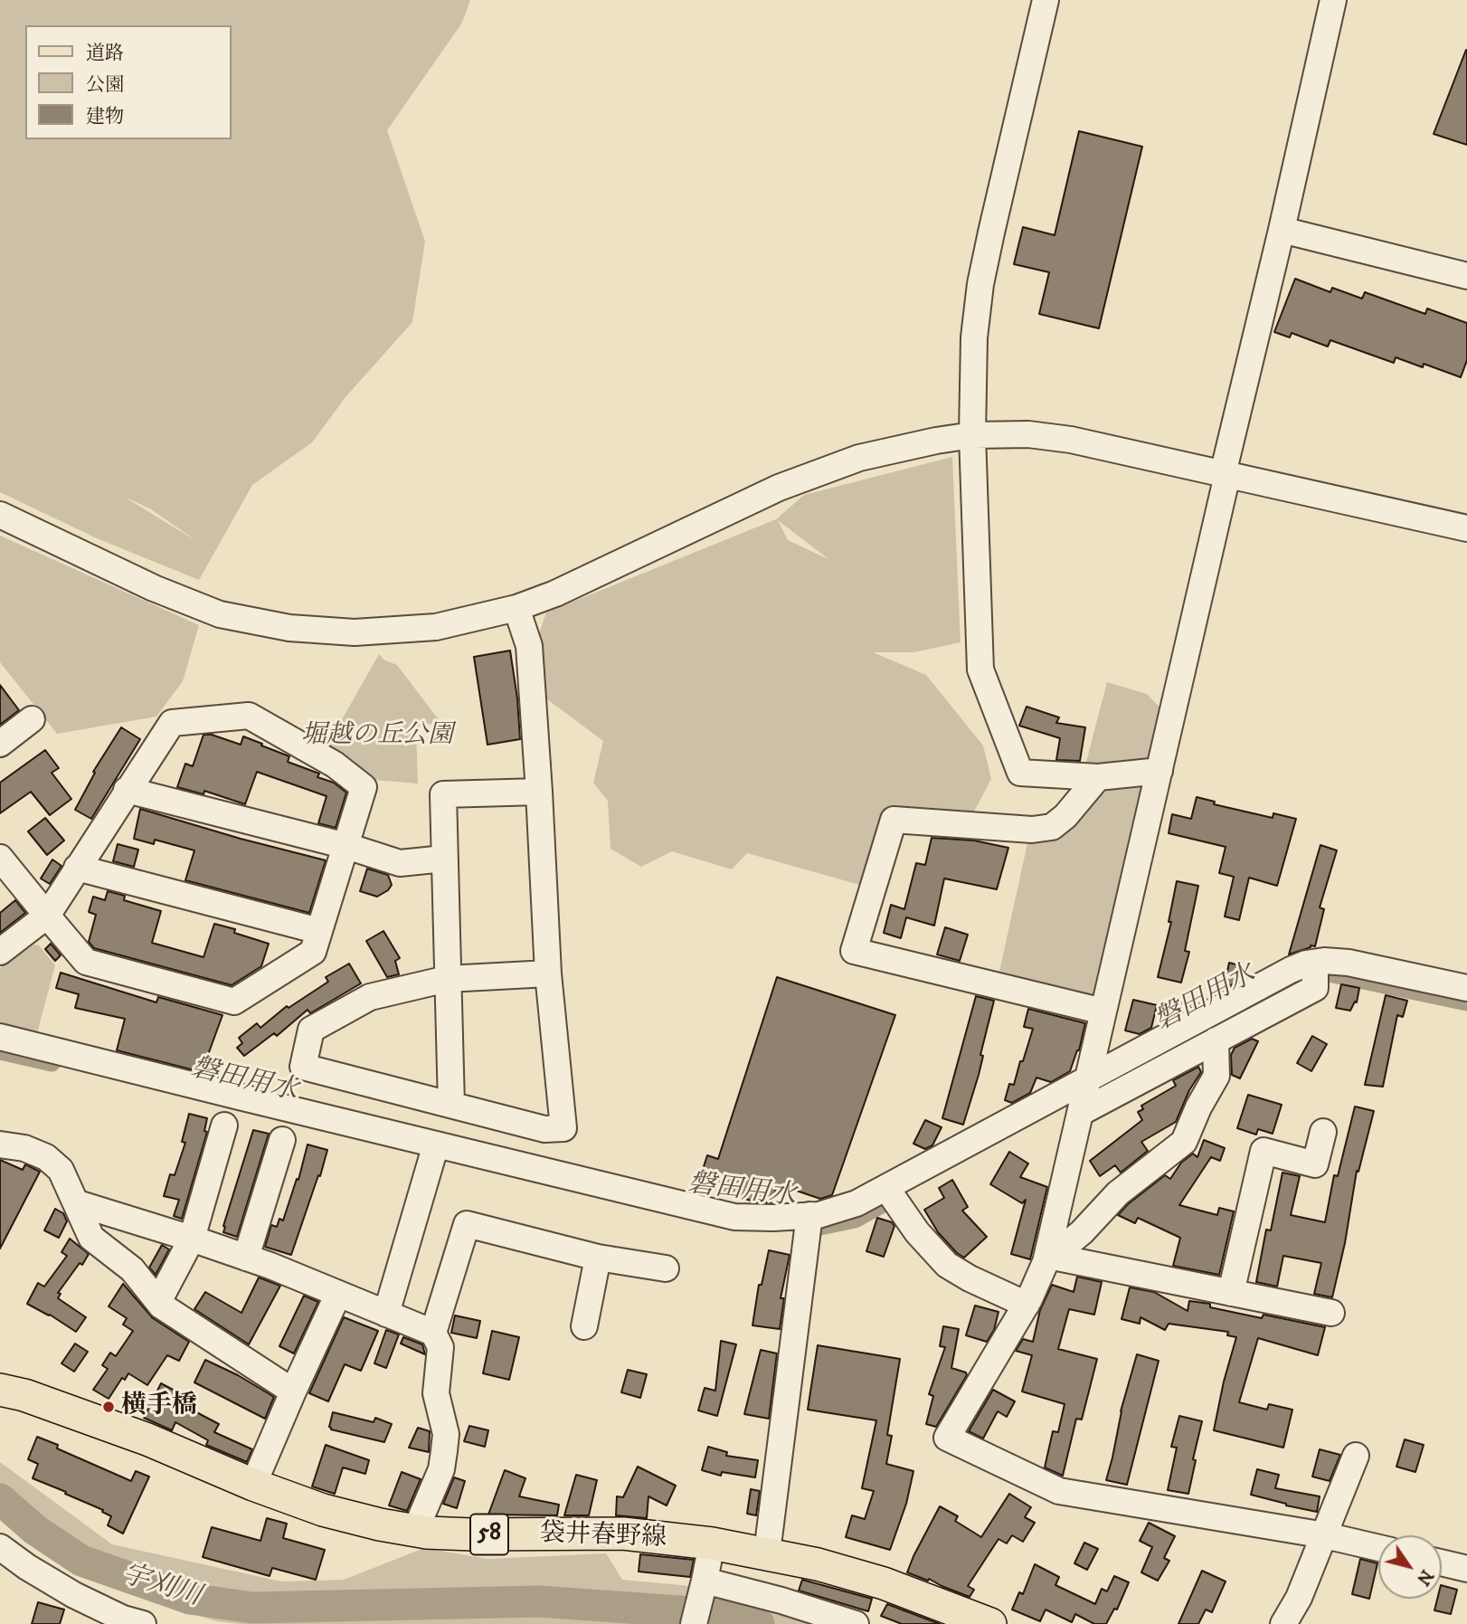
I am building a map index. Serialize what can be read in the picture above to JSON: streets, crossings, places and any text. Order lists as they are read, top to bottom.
{
  "streets": {
    "main road": ["58", "袋井春野線"]
  },
  "water": ["磐田用水", "宇刈川"],
  "parks": ["堀越の丘公園"],
  "places": ["横手橋"],
  "legend": ["道路", "公園", "建物"],
  "north": "bottom right"
}
